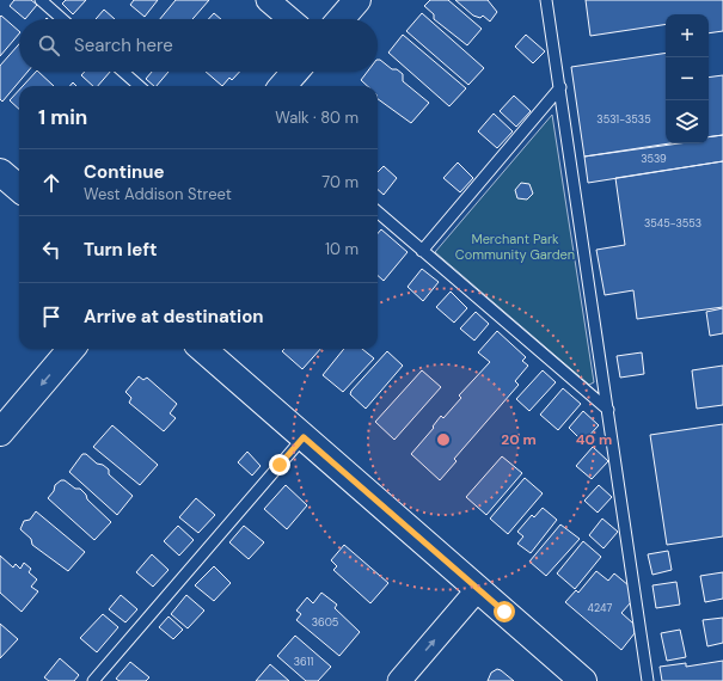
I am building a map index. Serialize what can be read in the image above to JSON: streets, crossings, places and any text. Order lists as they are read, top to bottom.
{
  "parks": ["Merchant Park Community Garden"],
  "house_numbers": [
    "3531-3535",
    "3539",
    "3545-3553",
    "4247",
    "3605",
    "3611"
  ],
  "page": {
    "map_buttons": ["+", "−"],
    "search": "Search here",
    "heading": ["1 min", "Walk · 80 m"],
    "list": [
      ["Continue", "West Addison Street", "70 m"],
      ["Turn left", "10 m"],
      "Arrive at destination"
    ]
  },
  "rings": ["20 m", "40 m"]
}
